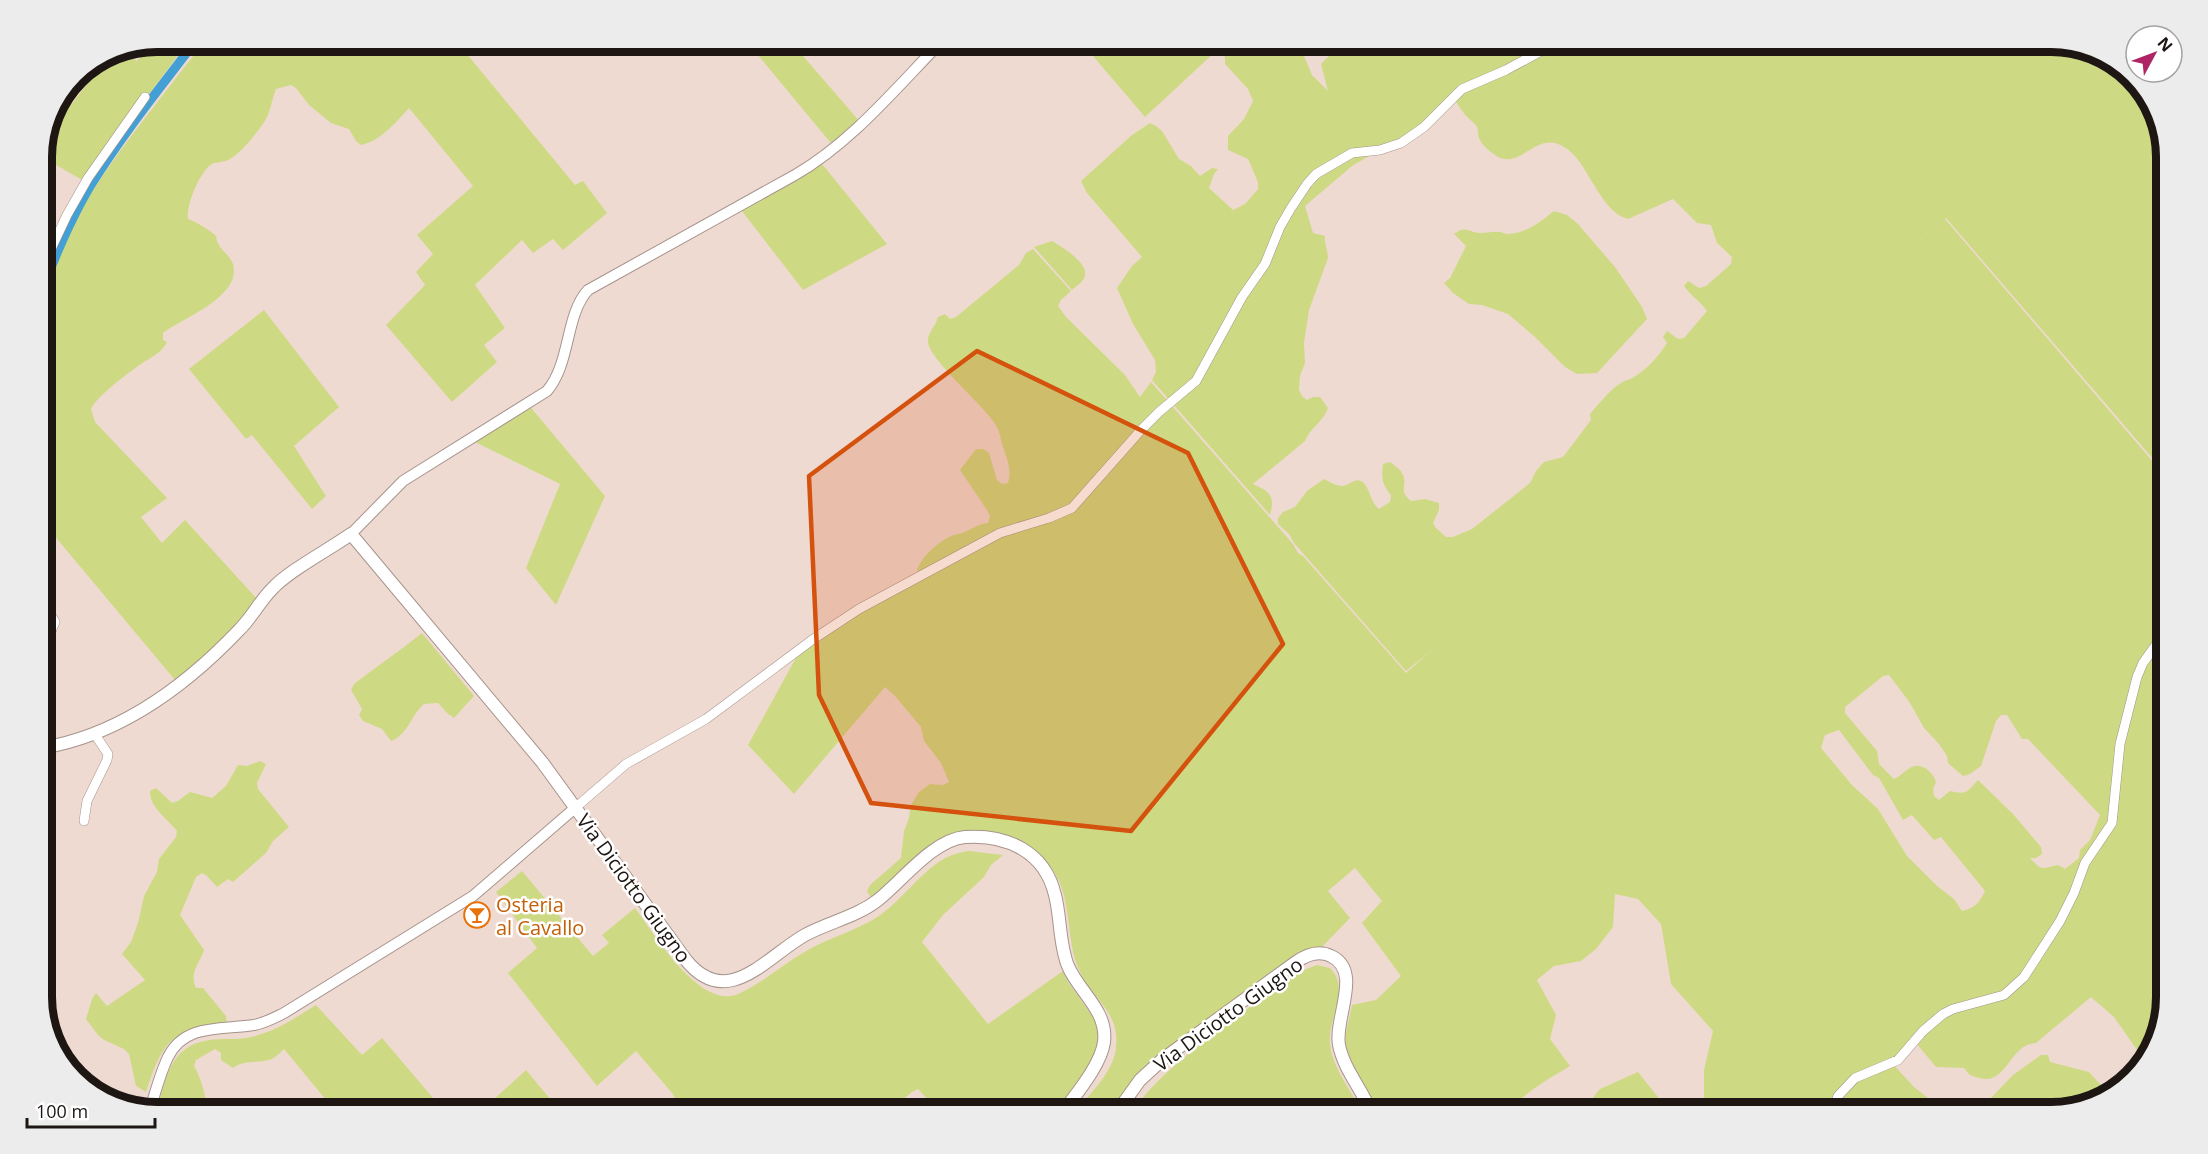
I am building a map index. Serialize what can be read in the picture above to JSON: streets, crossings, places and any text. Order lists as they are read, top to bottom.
{
  "streets": {
    "main road": ["Via Diciotto Giugno"]
  },
  "places": {
    "bar": ["Osteria al Cavallo"]
  },
  "scale_bar": "100 m",
  "north": "top right"
}
